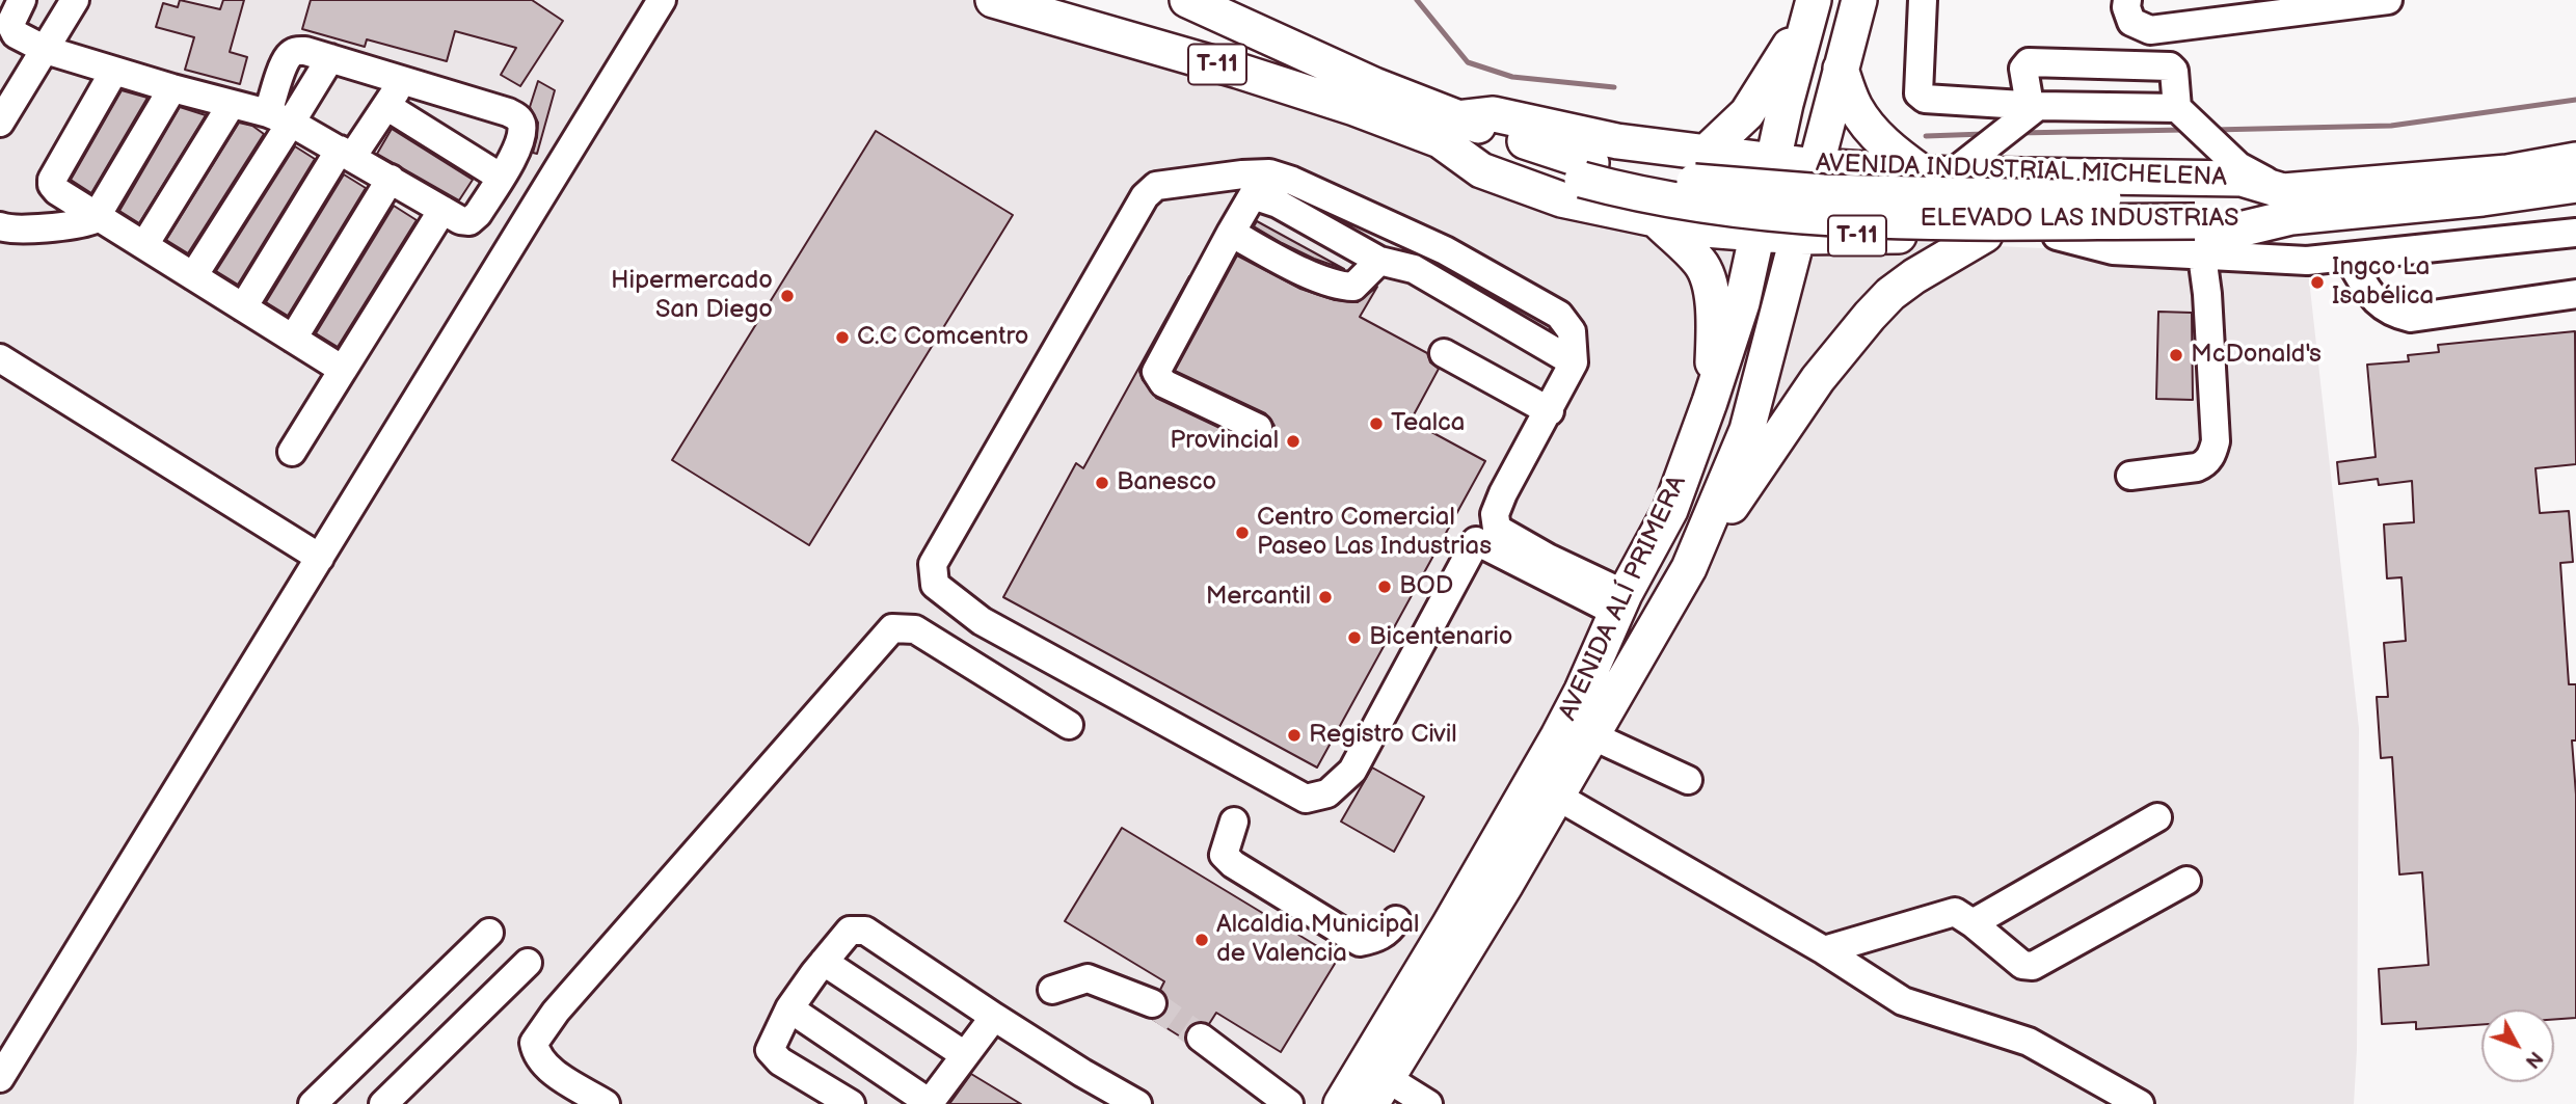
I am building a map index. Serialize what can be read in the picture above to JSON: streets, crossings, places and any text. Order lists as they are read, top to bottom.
{
  "streets": {
    "main road": [
      "T-11",
      "AVENIDA INDUSTRIAL MICHELENA",
      "ELEVADO LAS INDUSTRIAS",
      "AVENIDA ALÍ PRIMERA"
    ]
  },
  "crossings": [
    ["T-11", "AVENIDA INDUSTRIAL MICHELENA"],
    ["T-11", "AVENIDA ALÍ PRIMERA"],
    ["AVENIDA INDUSTRIAL MICHELENA", "ELEVADO LAS INDUSTRIAS"],
    ["AVENIDA INDUSTRIAL MICHELENA", "AVENIDA ALÍ PRIMERA"]
  ],
  "places": [
    "Ingco La Isabélica",
    "Hipermercado San Diego",
    "C.C Comcentro",
    "McDonald's",
    "Tealca",
    "Provincial",
    "Banesco",
    "Centro Comercial Paseo Las Industrias",
    "BOD",
    "Mercantil",
    "Bicentenario",
    "Registro Civil",
    "Alcaldia Municipal de Valencia"
  ],
  "north": "bottom right"
}
